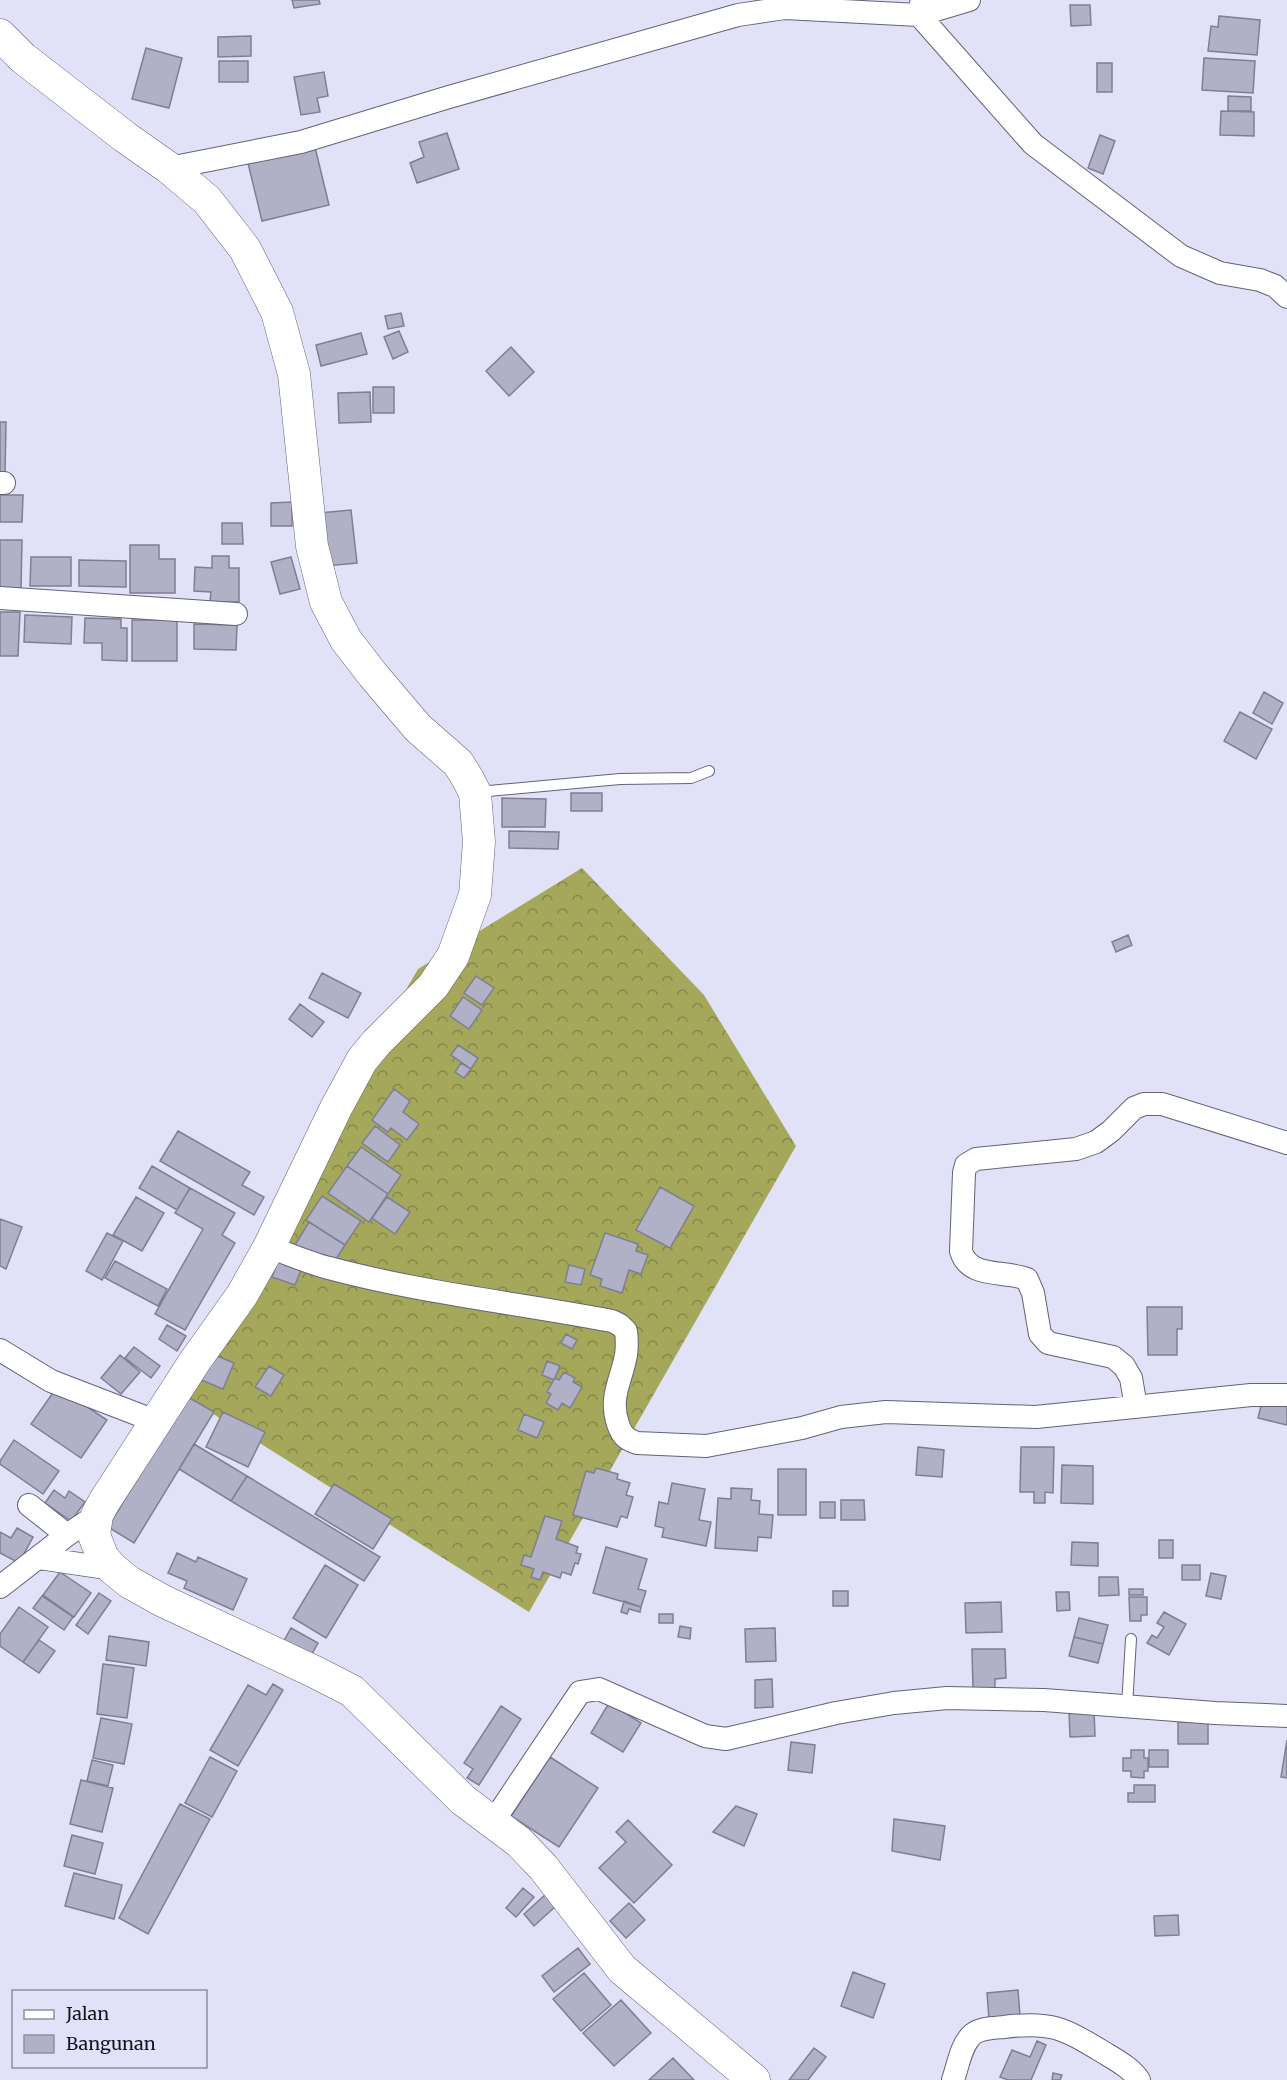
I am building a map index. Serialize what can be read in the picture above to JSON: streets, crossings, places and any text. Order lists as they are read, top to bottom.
{
  "legend": ["Jalan", "Bangunan"]
}
